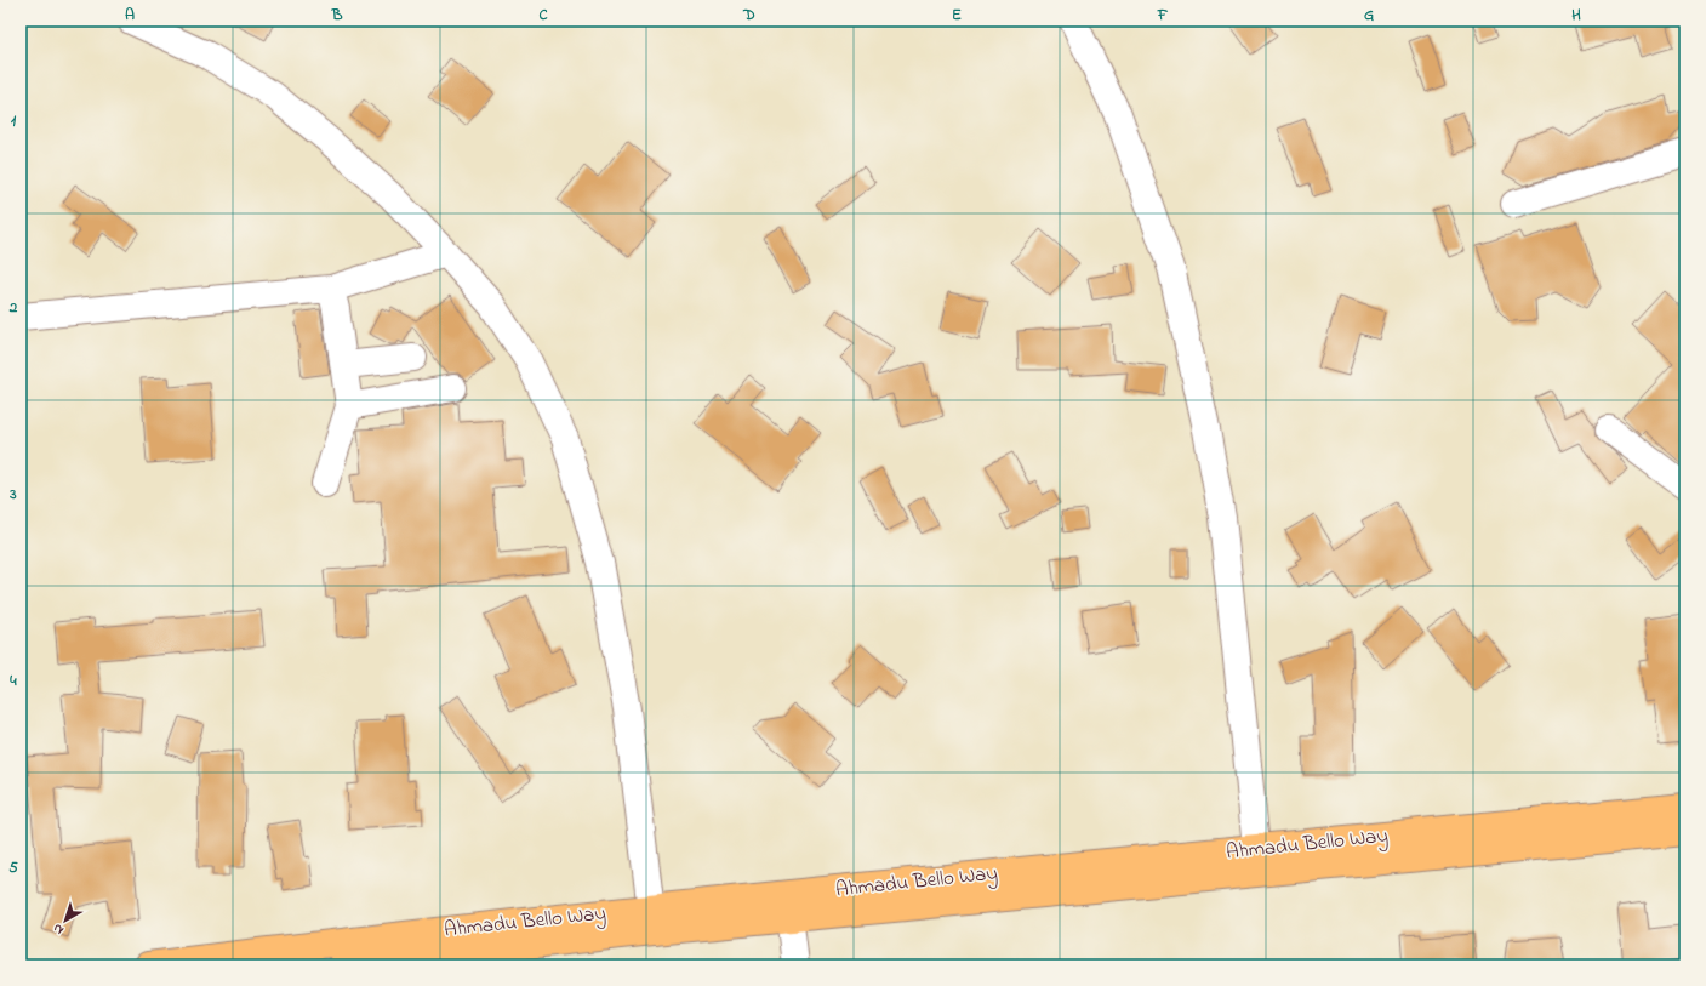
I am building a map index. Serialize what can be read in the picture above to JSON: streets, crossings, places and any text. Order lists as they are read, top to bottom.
{
  "streets": {
    "main road": ["Ahmadu Bello Way"]
  },
  "north": "bottom left",
  "grid": {
    "columns": [
      "A",
      "B",
      "C",
      "D",
      "E",
      "F",
      "G",
      "H"
    ],
    "rows": [
      "1",
      "2",
      "3",
      "4",
      "5"
    ]
  }
}
